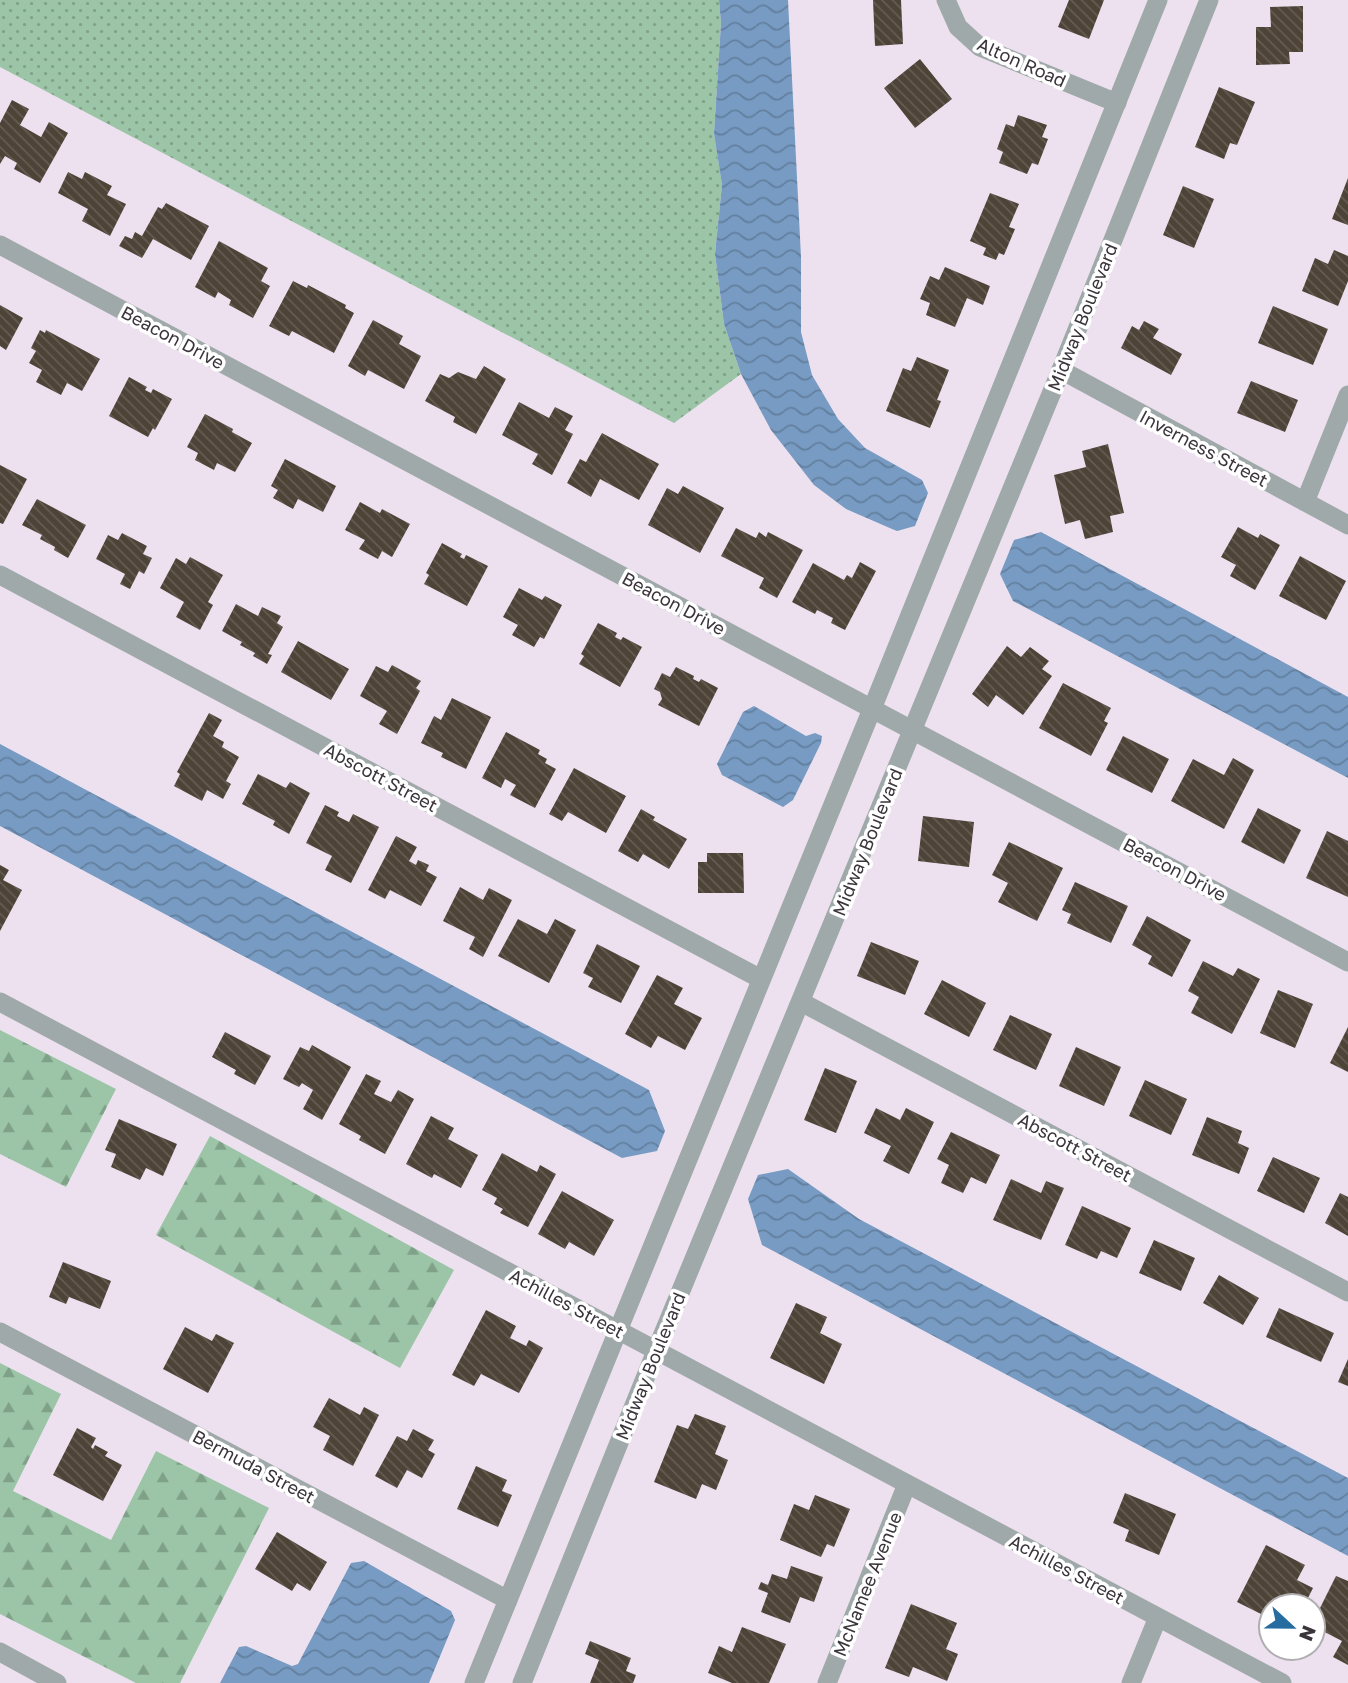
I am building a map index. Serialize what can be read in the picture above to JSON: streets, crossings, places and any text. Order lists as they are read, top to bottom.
{
  "streets": {
    "street": [
      "Alton Road",
      "Midway Boulevard",
      "Beacon Drive",
      "Inverness Street",
      "Abscott Street",
      "Achilles Street",
      "Bermuda Street",
      "McNamee Avenue"
    ]
  },
  "crossings": [
    ["Midway Boulevard", "Beacon Drive"],
    ["Midway Boulevard", "Inverness Street"],
    ["Midway Boulevard", "Abscott Street"],
    ["Midway Boulevard", "Achilles Street"],
    ["Achilles Street", "McNamee Avenue"]
  ],
  "north": "right"
}
